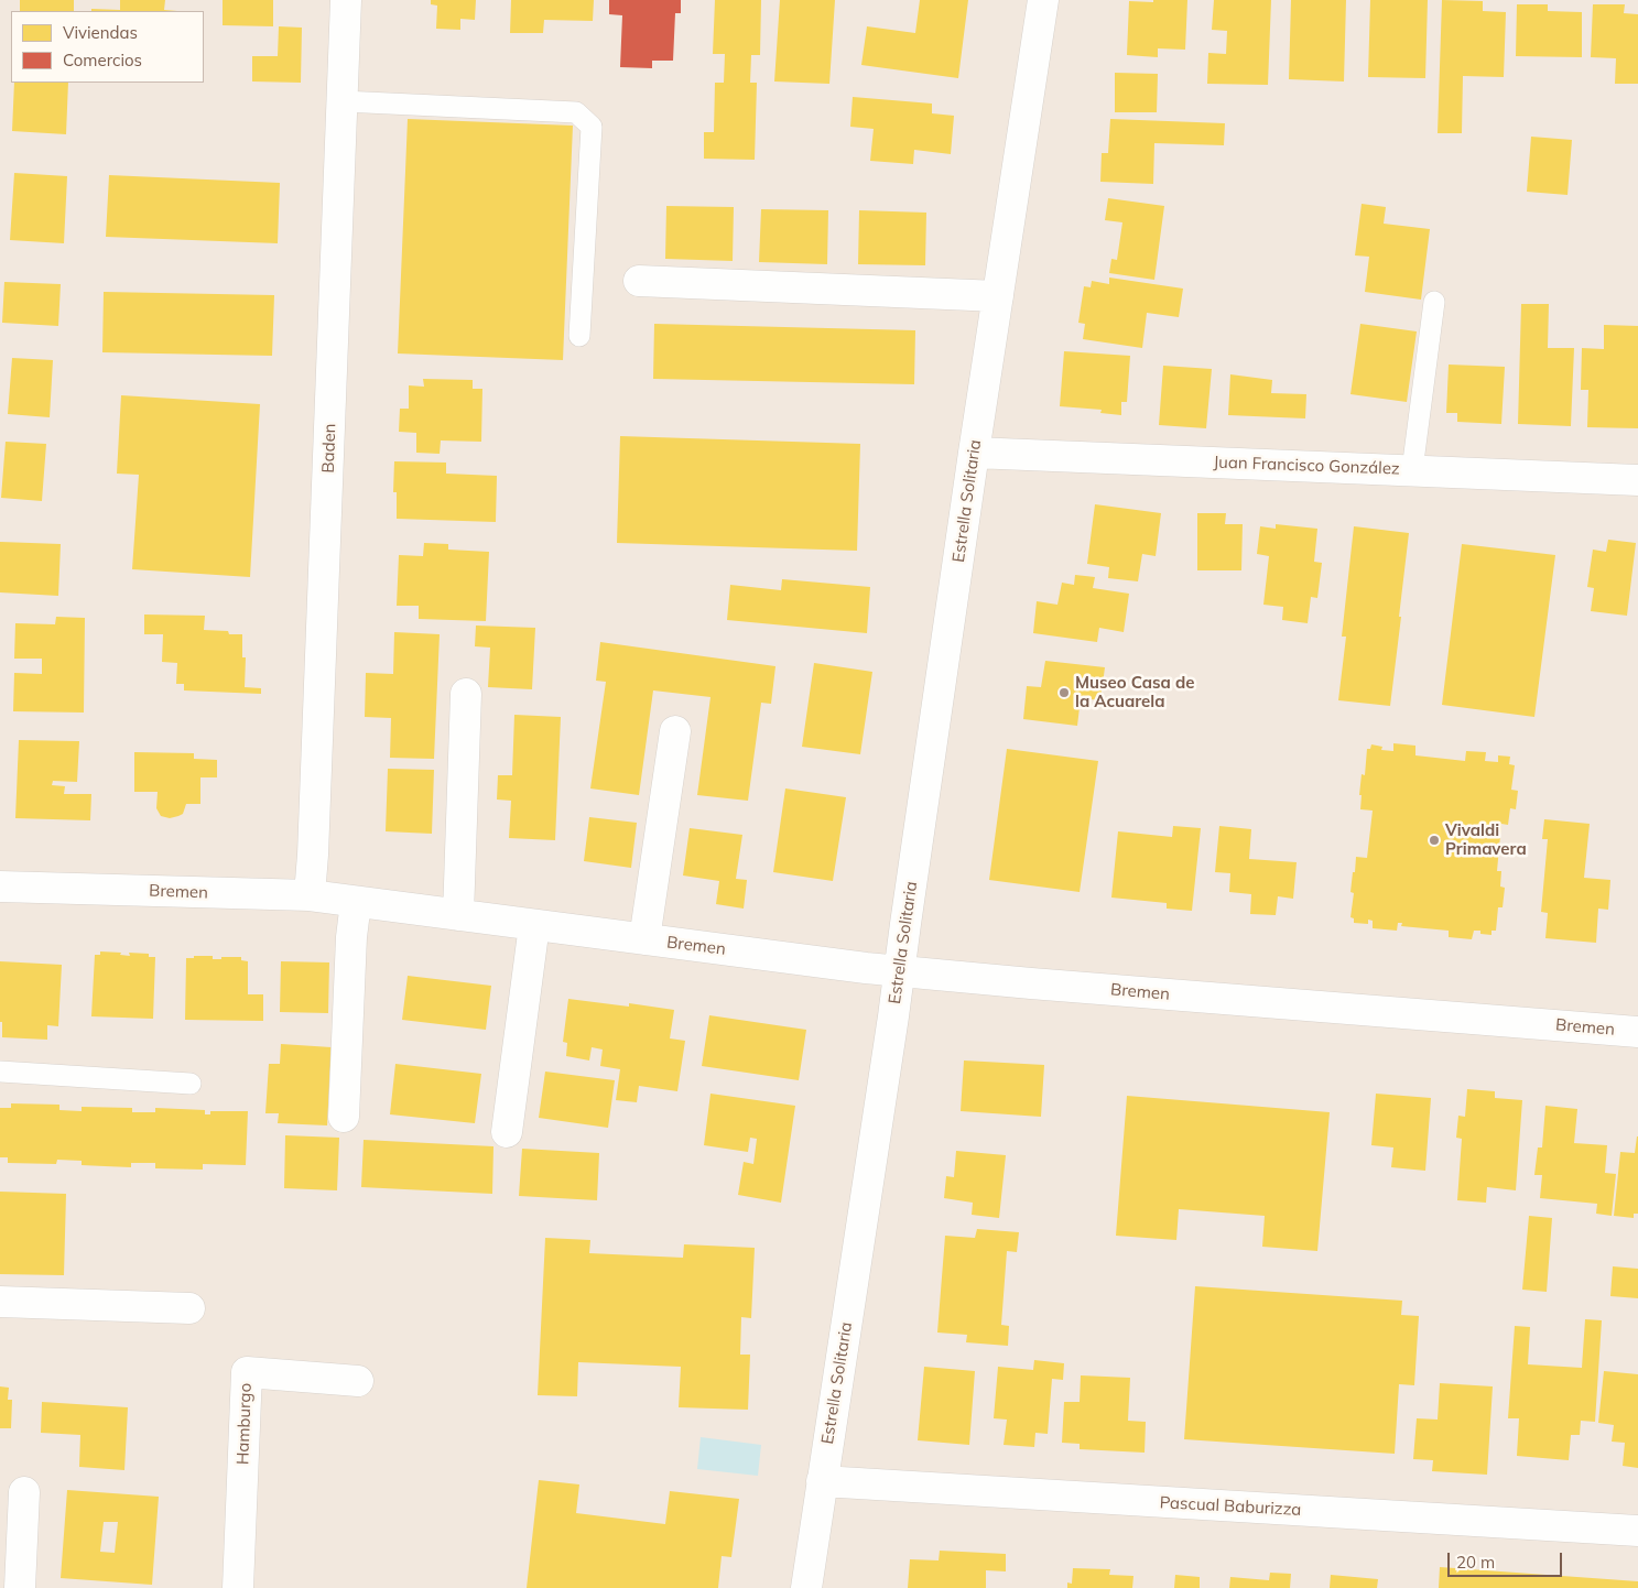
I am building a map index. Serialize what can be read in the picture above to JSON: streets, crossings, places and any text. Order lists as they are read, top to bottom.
{
  "streets": {
    "street": [
      "Baden",
      "Juan Francisco González",
      "Estrella Solitaria",
      "Bremen",
      "Hamburgo",
      "Pascual Baburizza"
    ]
  },
  "crossings": [
    ["Baden", "Bremen"],
    ["Juan Francisco González", "Estrella Solitaria"],
    ["Estrella Solitaria", "Bremen"],
    ["Estrella Solitaria", "Pascual Baburizza"]
  ],
  "places": ["Museo Casa de la Acuarela", "Vivaldi Primavera"],
  "legend": ["Viviendas", "Comercios"],
  "scale_bar": "20 m"
}
